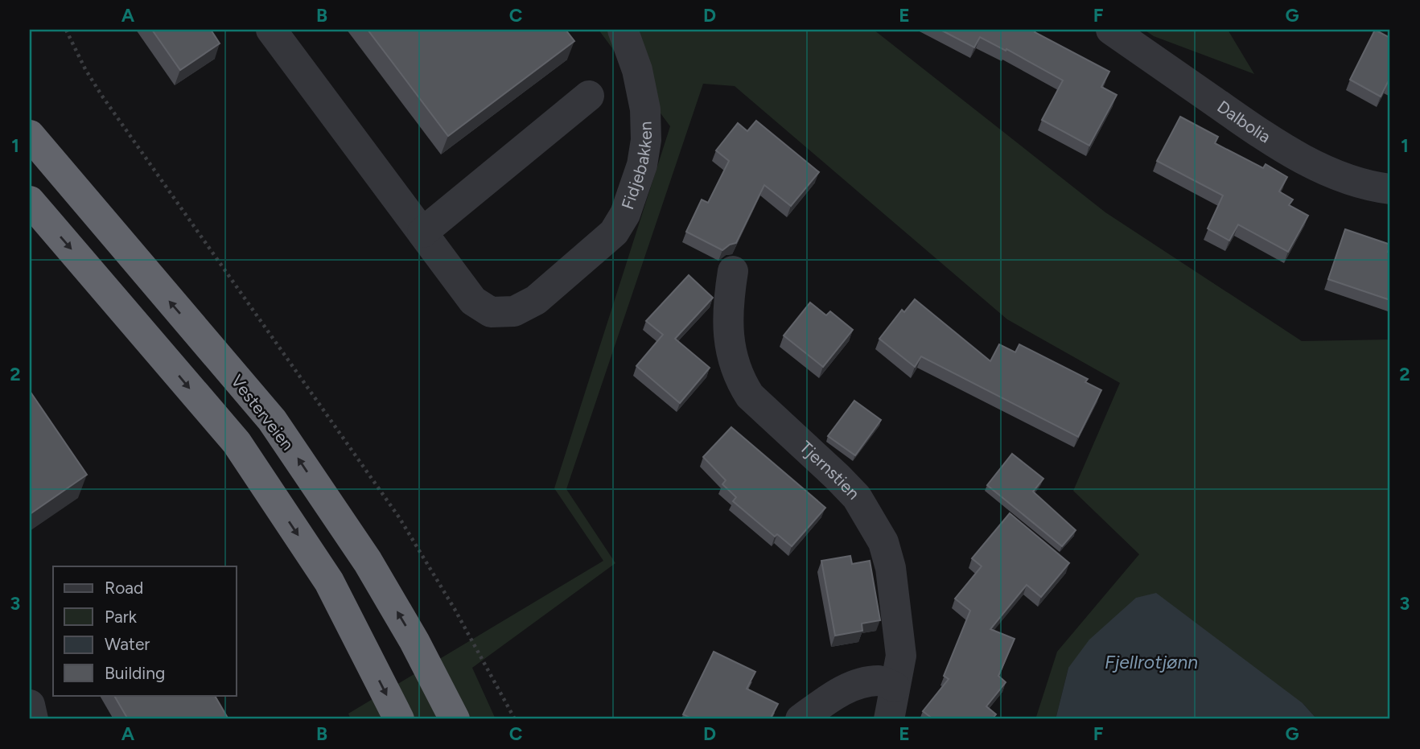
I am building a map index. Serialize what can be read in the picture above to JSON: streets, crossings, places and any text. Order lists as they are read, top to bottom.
{
  "streets": {
    "highway": ["Vesterveien"],
    "street": ["Dalbolia", "Fidjebakken", "Tjernstien"]
  },
  "water": ["Fjellrotjønn"],
  "legend": [
    "Road",
    "Park",
    "Water",
    "Building"
  ],
  "grid": {
    "columns": [
      "A",
      "B",
      "C",
      "D",
      "E",
      "F",
      "G"
    ],
    "rows": ["1", "2", "3"]
  }
}
